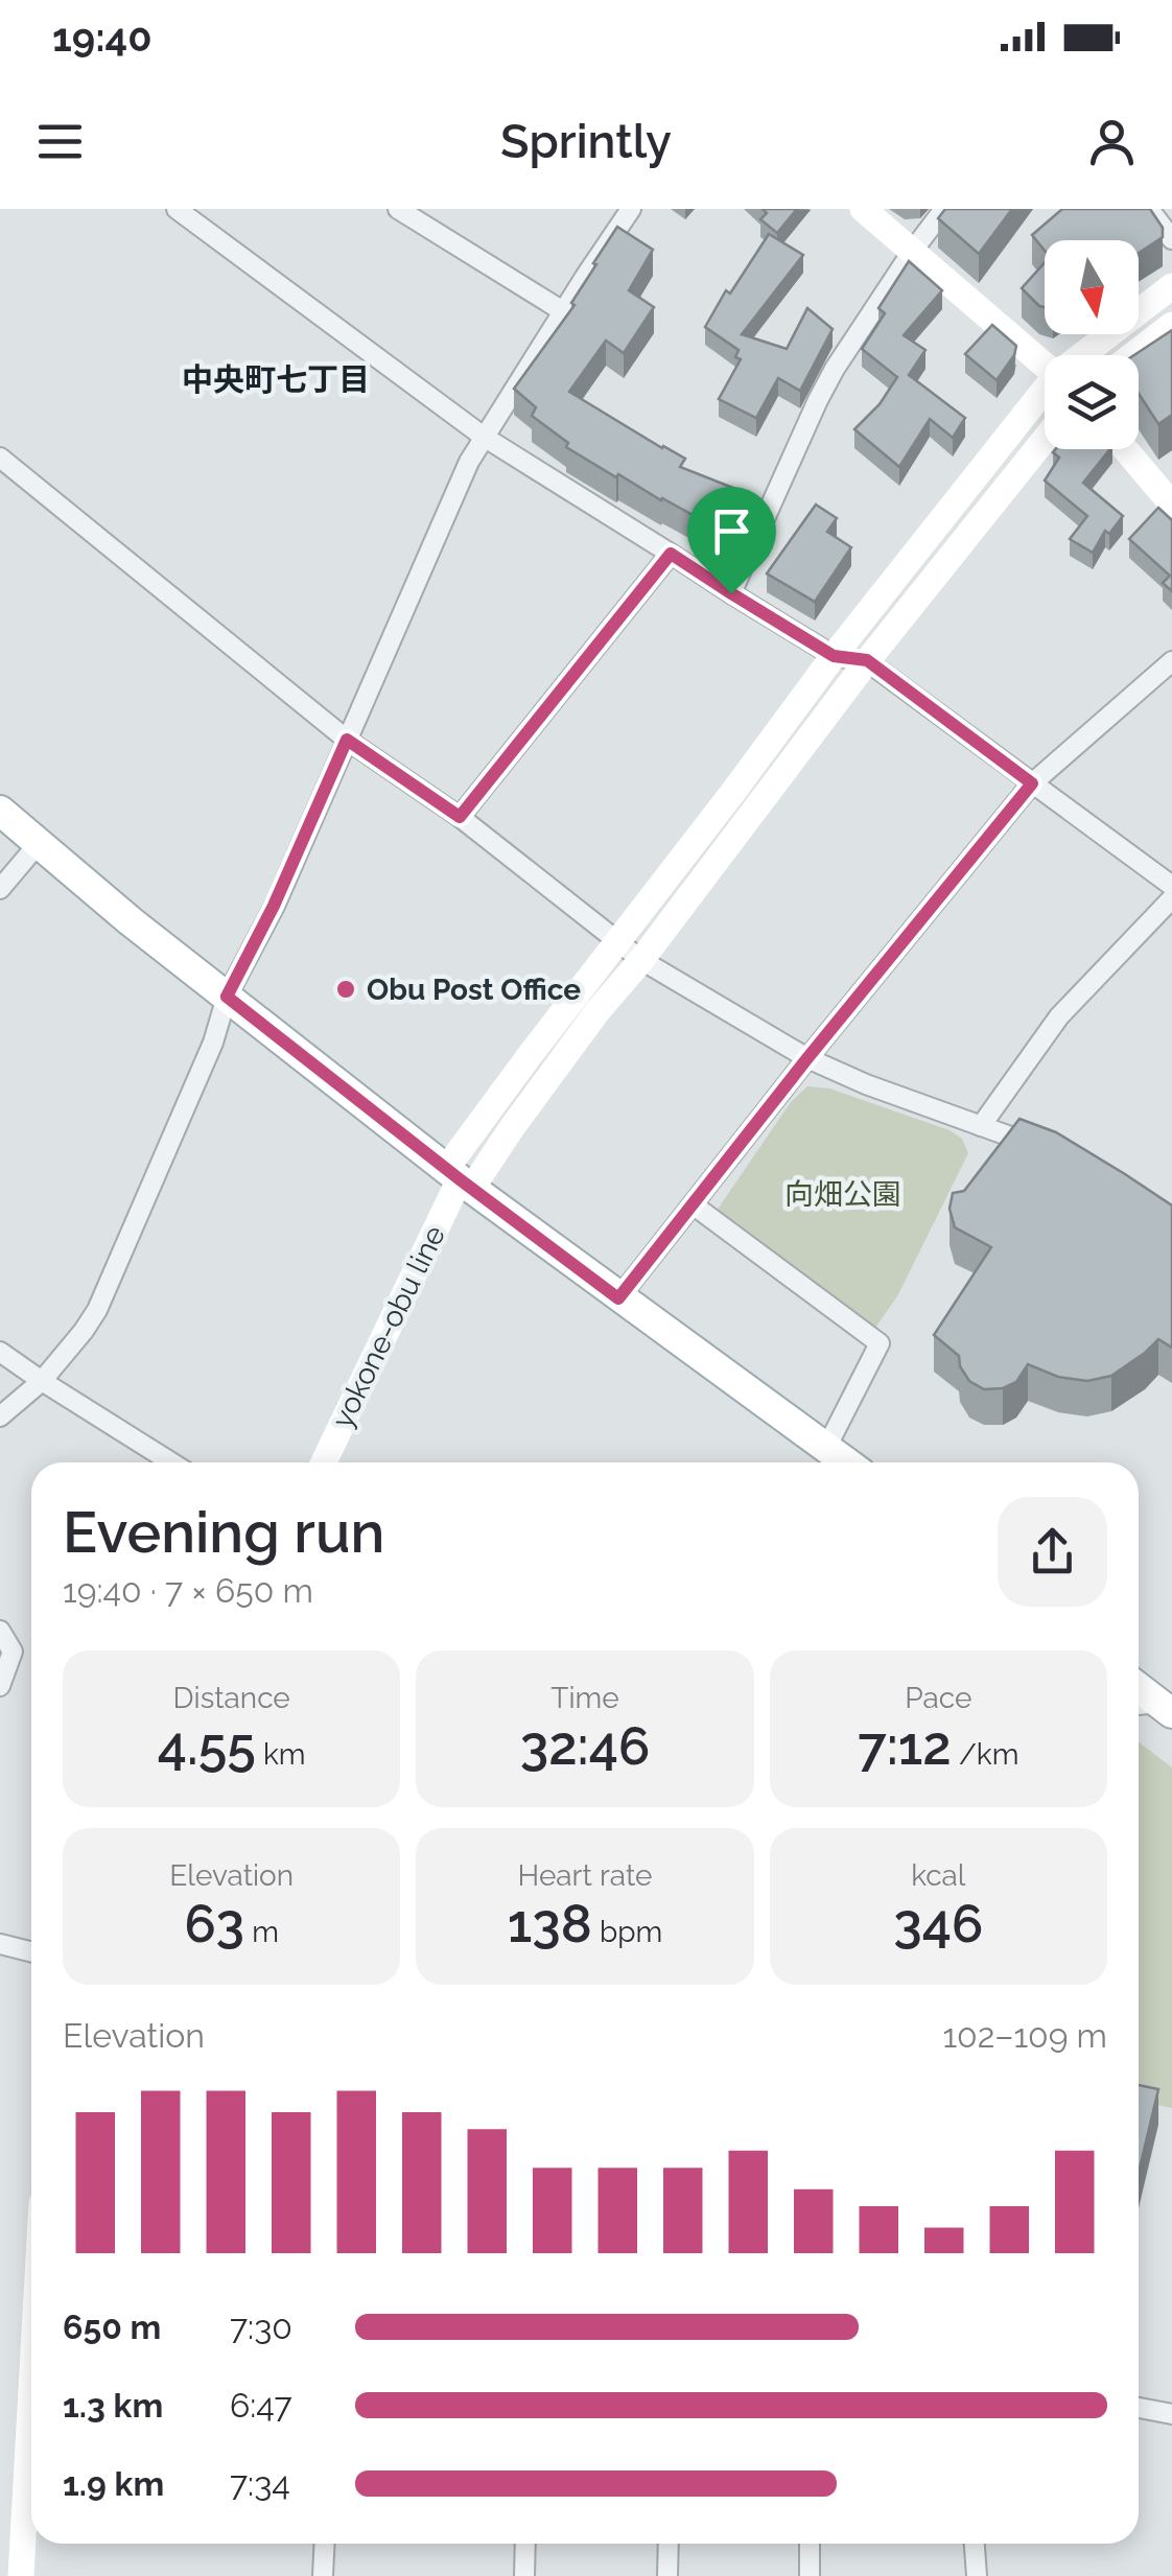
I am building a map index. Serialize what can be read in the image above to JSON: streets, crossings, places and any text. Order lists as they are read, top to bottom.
{
  "streets": {
    "street": ["yokone-obu line"]
  },
  "districts": ["中央町七丁目"],
  "parks": ["向畑公園"],
  "places": ["Obu Post Office"],
  "north": "bottom",
  "page": {
    "status": "19:40",
    "header": "Sprintly",
    "heading": ["Evening run", "19:40 · 7 × 650 m"],
    "stats": [
      ["Distance", "4.55 km"],
      ["Time", "32:46"],
      ["Pace", "7:12 /km"],
      ["Elevation", "63 m"],
      ["Heart rate", "138 bpm"],
      ["kcal", "346"]
    ],
    "chart": ["Elevation", "102–109 m"],
    "list": [
      {
        "name": "650 m",
        "note": "7:30"
      },
      {
        "name": "1.3 km",
        "note": "6:47"
      },
      {
        "name": "1.9 km",
        "note": "7:34"
      }
    ]
  }
}
